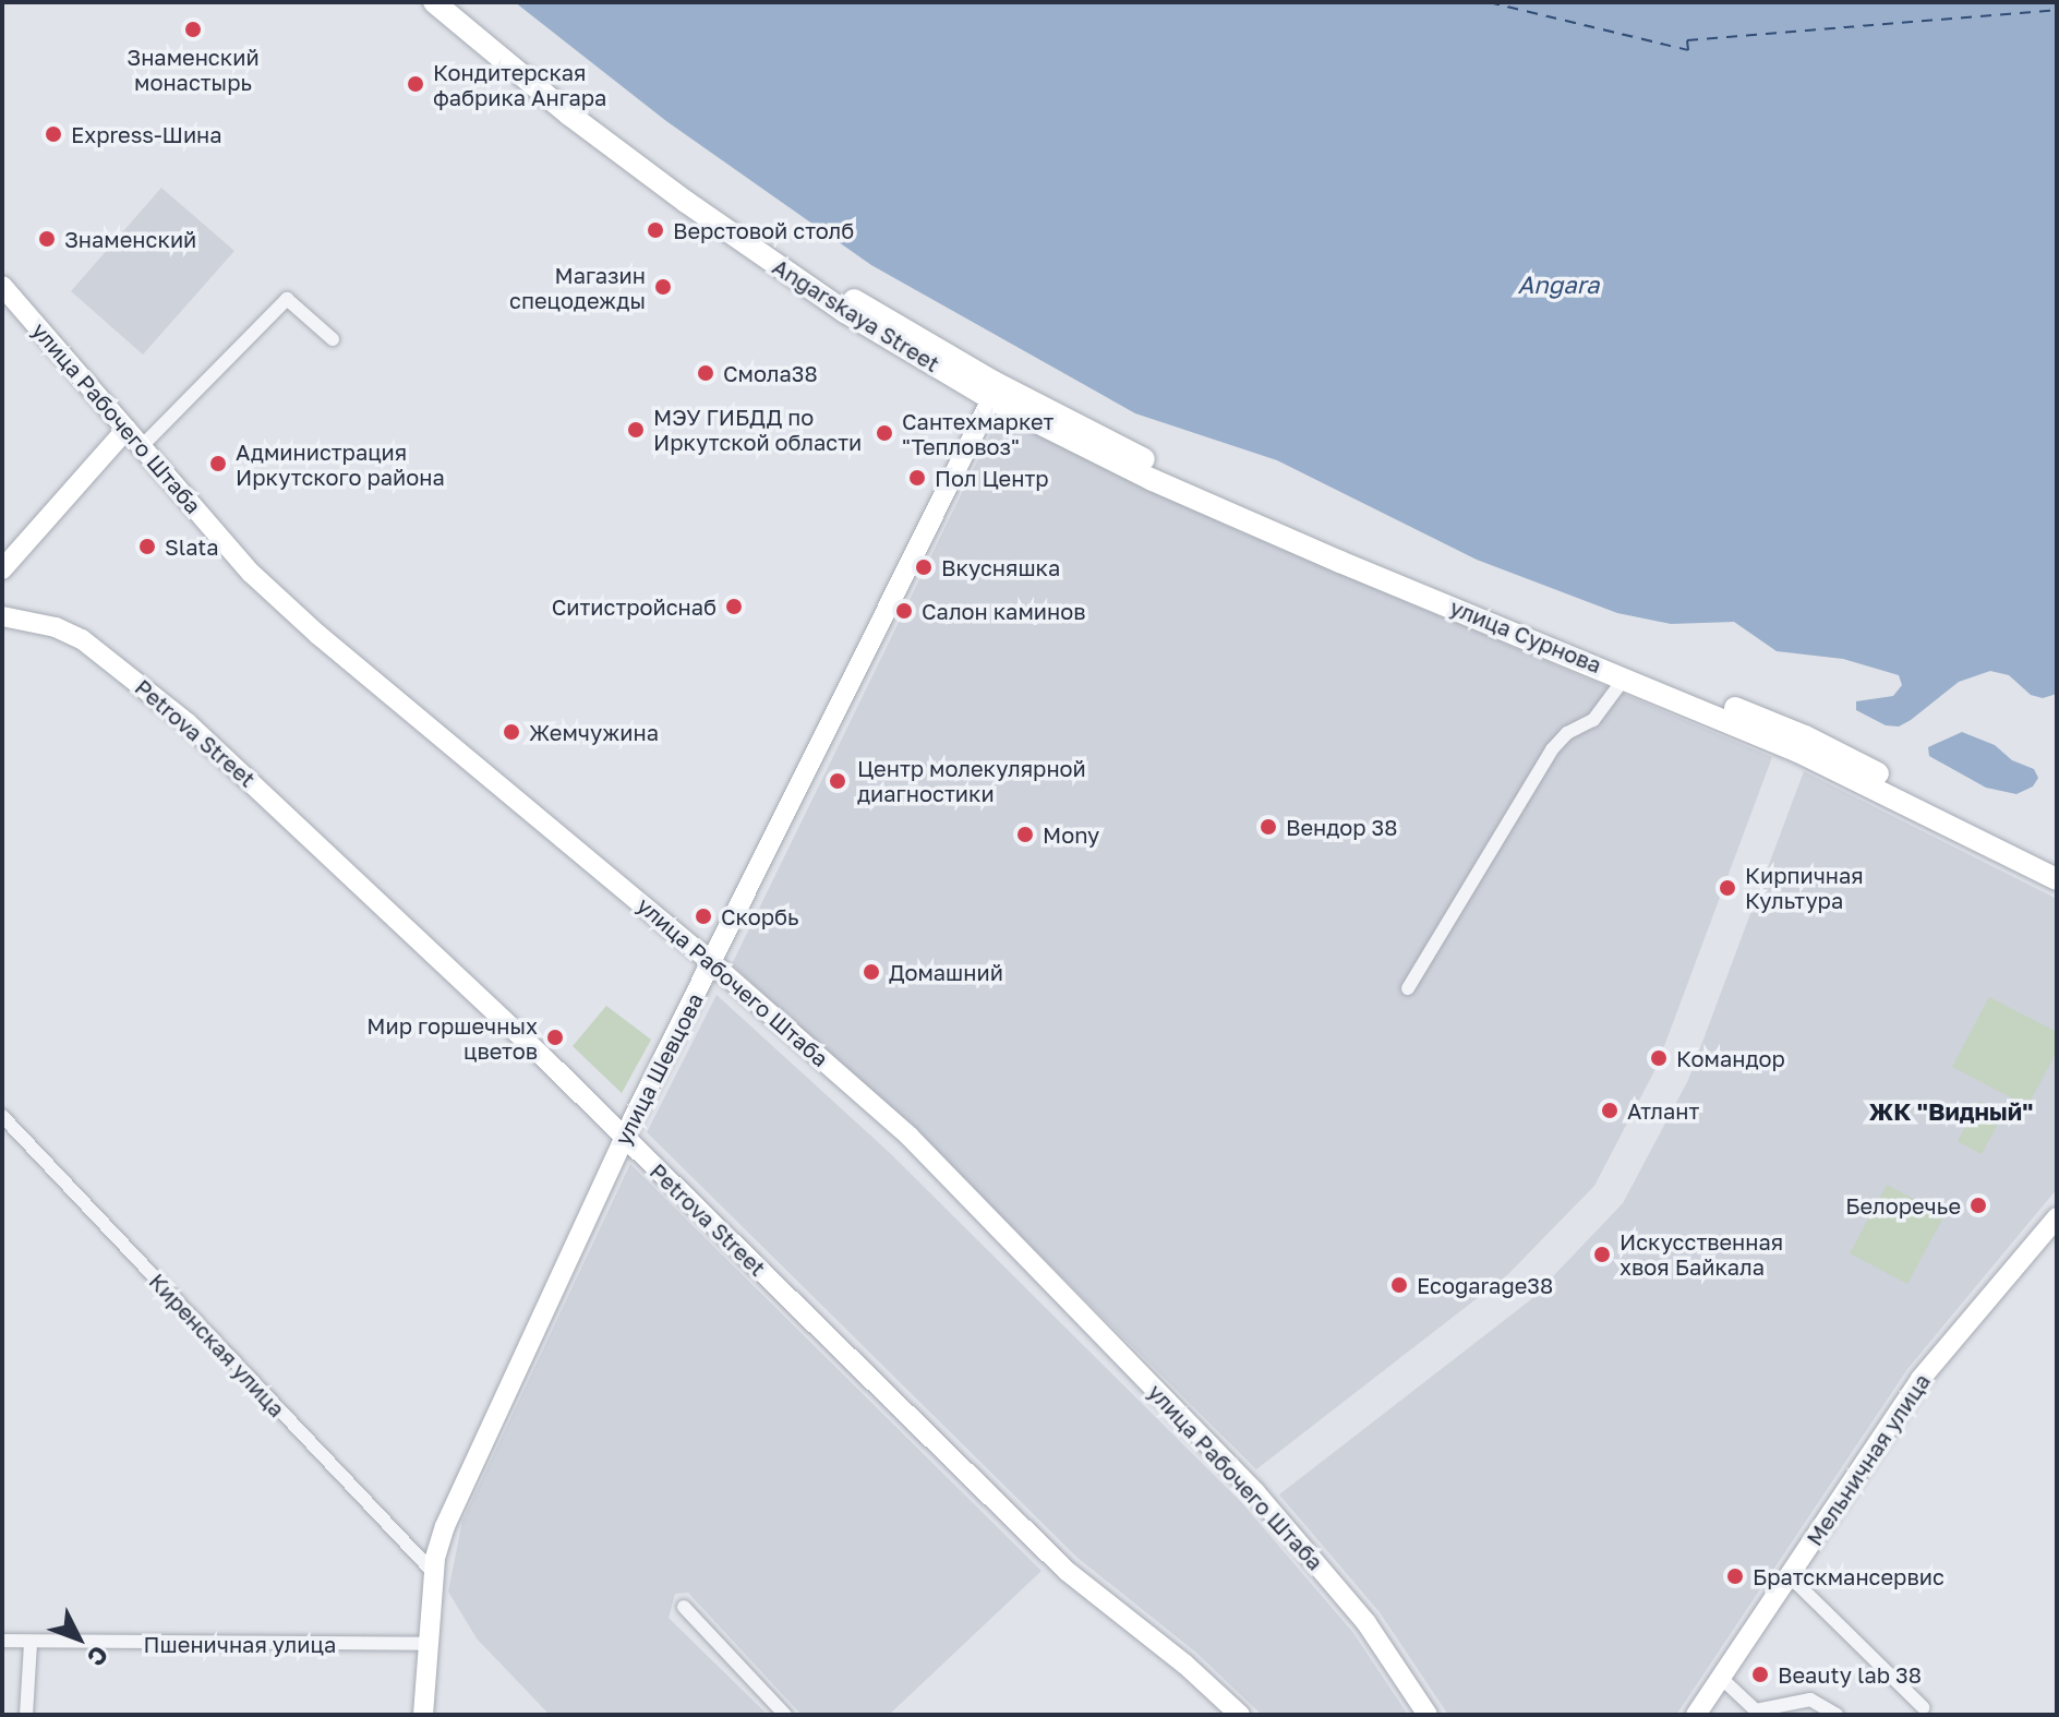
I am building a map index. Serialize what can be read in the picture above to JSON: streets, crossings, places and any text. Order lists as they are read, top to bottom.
{
  "streets": {
    "main road": [
      "Angarskaya Street",
      "улица Рабочего Штаба",
      "улица Сурнова",
      "Petrova Street",
      "улица Шевцова",
      "Мельничная улица"
    ],
    "street": ["Киренская улица", "Пшеничная улица"]
  },
  "crossings": [
    ["Angarskaya Street", "улица Сурнова"],
    ["Angarskaya Street", "улица Шевцова"],
    ["улица Рабочего Штаба", "улица Шевцова"],
    ["улица Сурнова", "улица Шевцова"],
    ["Petrova Street", "улица Шевцова"],
    ["улица Шевцова", "Киренская улица"],
    ["улица Шевцова", "Пшеничная улица"]
  ],
  "districts": ["ЖК \"Видный\""],
  "water": ["Angara"],
  "places": [
    "Знаменский монастырь",
    "Кондитерская фабрика Ангара",
    "Express-Шина",
    "Верстовой столб",
    "Знаменский",
    "Магазин спецодежды",
    "Смола38",
    "МЭУ ГИБДД по Иркутской области",
    "Сантехмаркет \"Тепловоз\"",
    "Администрация Иркутского района",
    "Пол Центр",
    "Slata",
    "Вкусняшка",
    "Ситистройснаб",
    "Салон каминов",
    "Жемчужина",
    "Центр молекулярной диагностики",
    "Вендор 38",
    "Mony",
    "Кирпичная Культура",
    "Скорбь",
    "Домашний",
    "Мир горшечных цветов",
    "Командор",
    "Атлант",
    "Белоречье",
    "Искусственная хвоя Байкала",
    "Ecogarage38",
    "Братскмансервис",
    "Beauty lab 38"
  ],
  "north": "bottom right"
}
